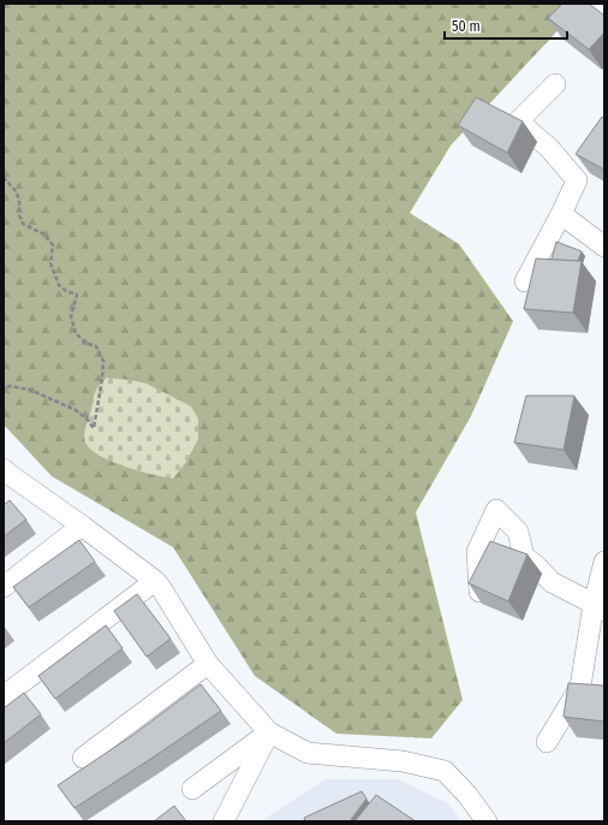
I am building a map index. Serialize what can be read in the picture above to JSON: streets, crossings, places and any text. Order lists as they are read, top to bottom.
{
  "scale_bar": "50 m"
}
